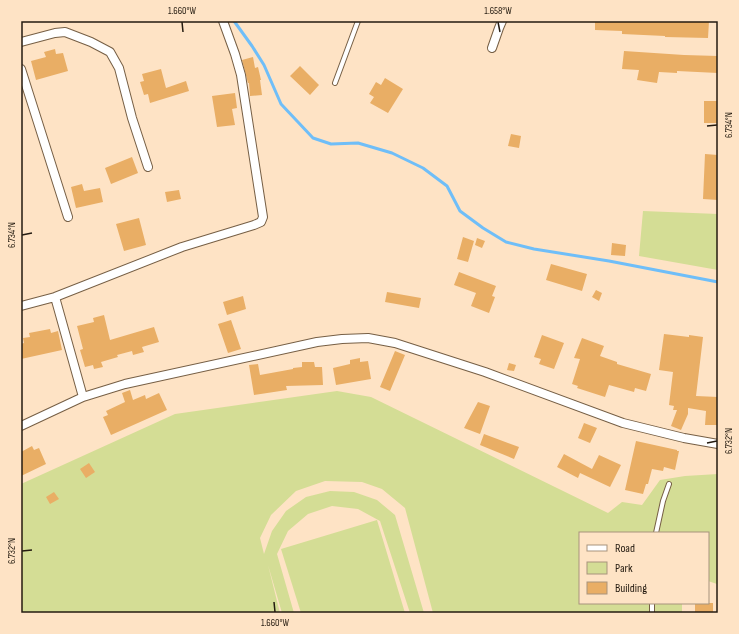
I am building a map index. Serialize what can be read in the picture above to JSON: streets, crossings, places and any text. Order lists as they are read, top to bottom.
{
  "legend": ["Road", "Park", "Building"],
  "coordinates": [
    "1.660°W",
    "1.658°W",
    "6.734°N",
    "6.732°N"
  ]
}
